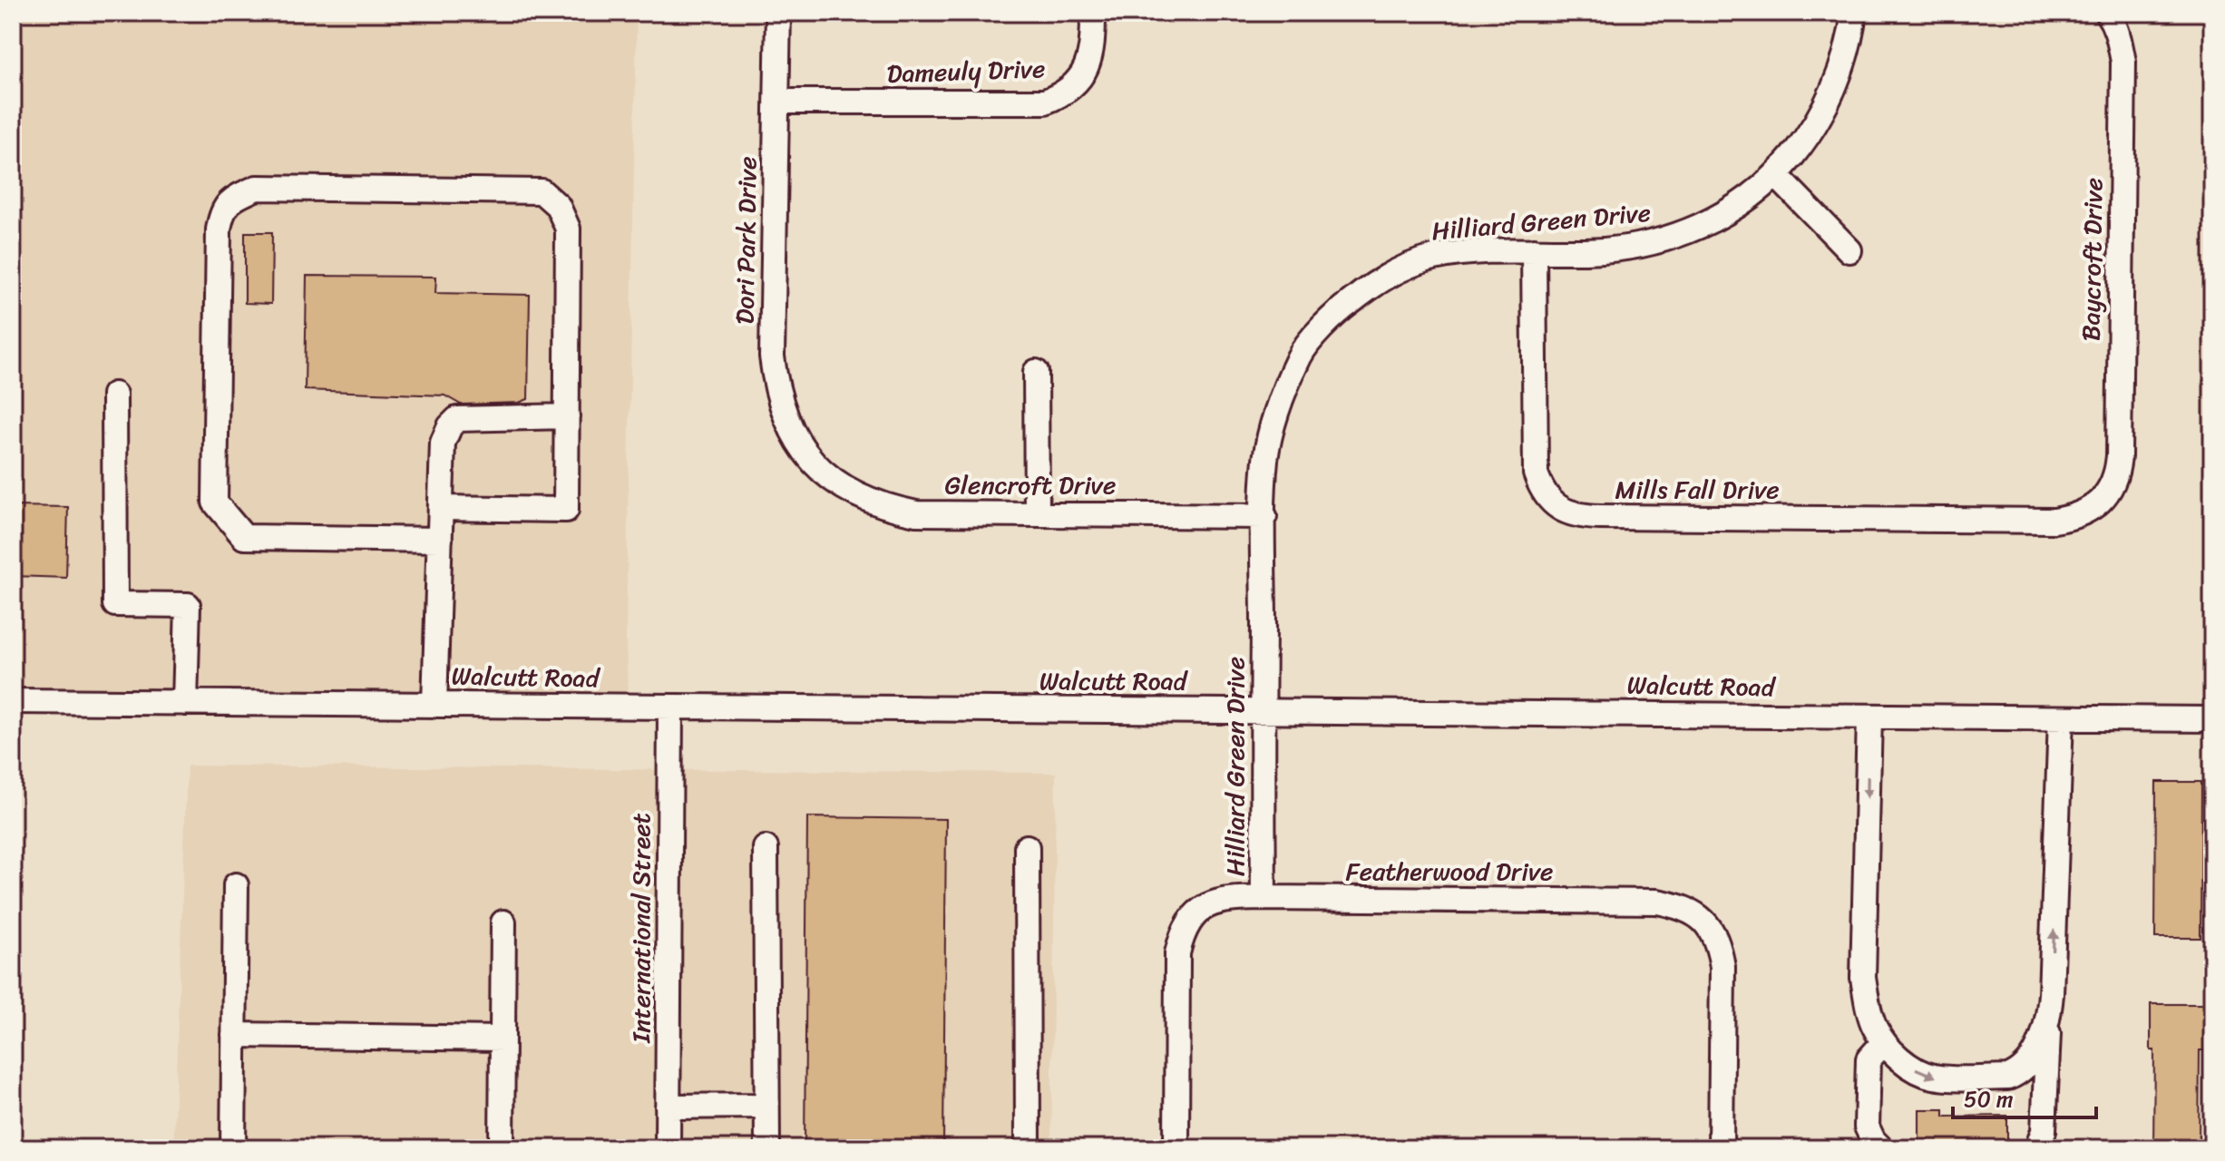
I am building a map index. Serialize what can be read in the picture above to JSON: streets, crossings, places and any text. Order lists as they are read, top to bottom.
{
  "streets": {
    "street": [
      "Dameuly Drive",
      "Hilliard Green Drive",
      "Dori Park Drive",
      "Baycroft Drive",
      "Glencroft Drive",
      "Mills Fall Drive",
      "Walcutt Road",
      "Featherwood Drive",
      "International Street"
    ]
  },
  "crossings": [
    ["Dameuly Drive", "Dori Park Drive"],
    ["Hilliard Green Drive", "Glencroft Drive"],
    ["Hilliard Green Drive", "Mills Fall Drive"],
    ["Hilliard Green Drive", "Walcutt Road"],
    ["Hilliard Green Drive", "Featherwood Drive"],
    ["Dori Park Drive", "Glencroft Drive"],
    ["Baycroft Drive", "Mills Fall Drive"],
    ["Walcutt Road", "International Street"]
  ],
  "scale_bar": "50 m"
}
